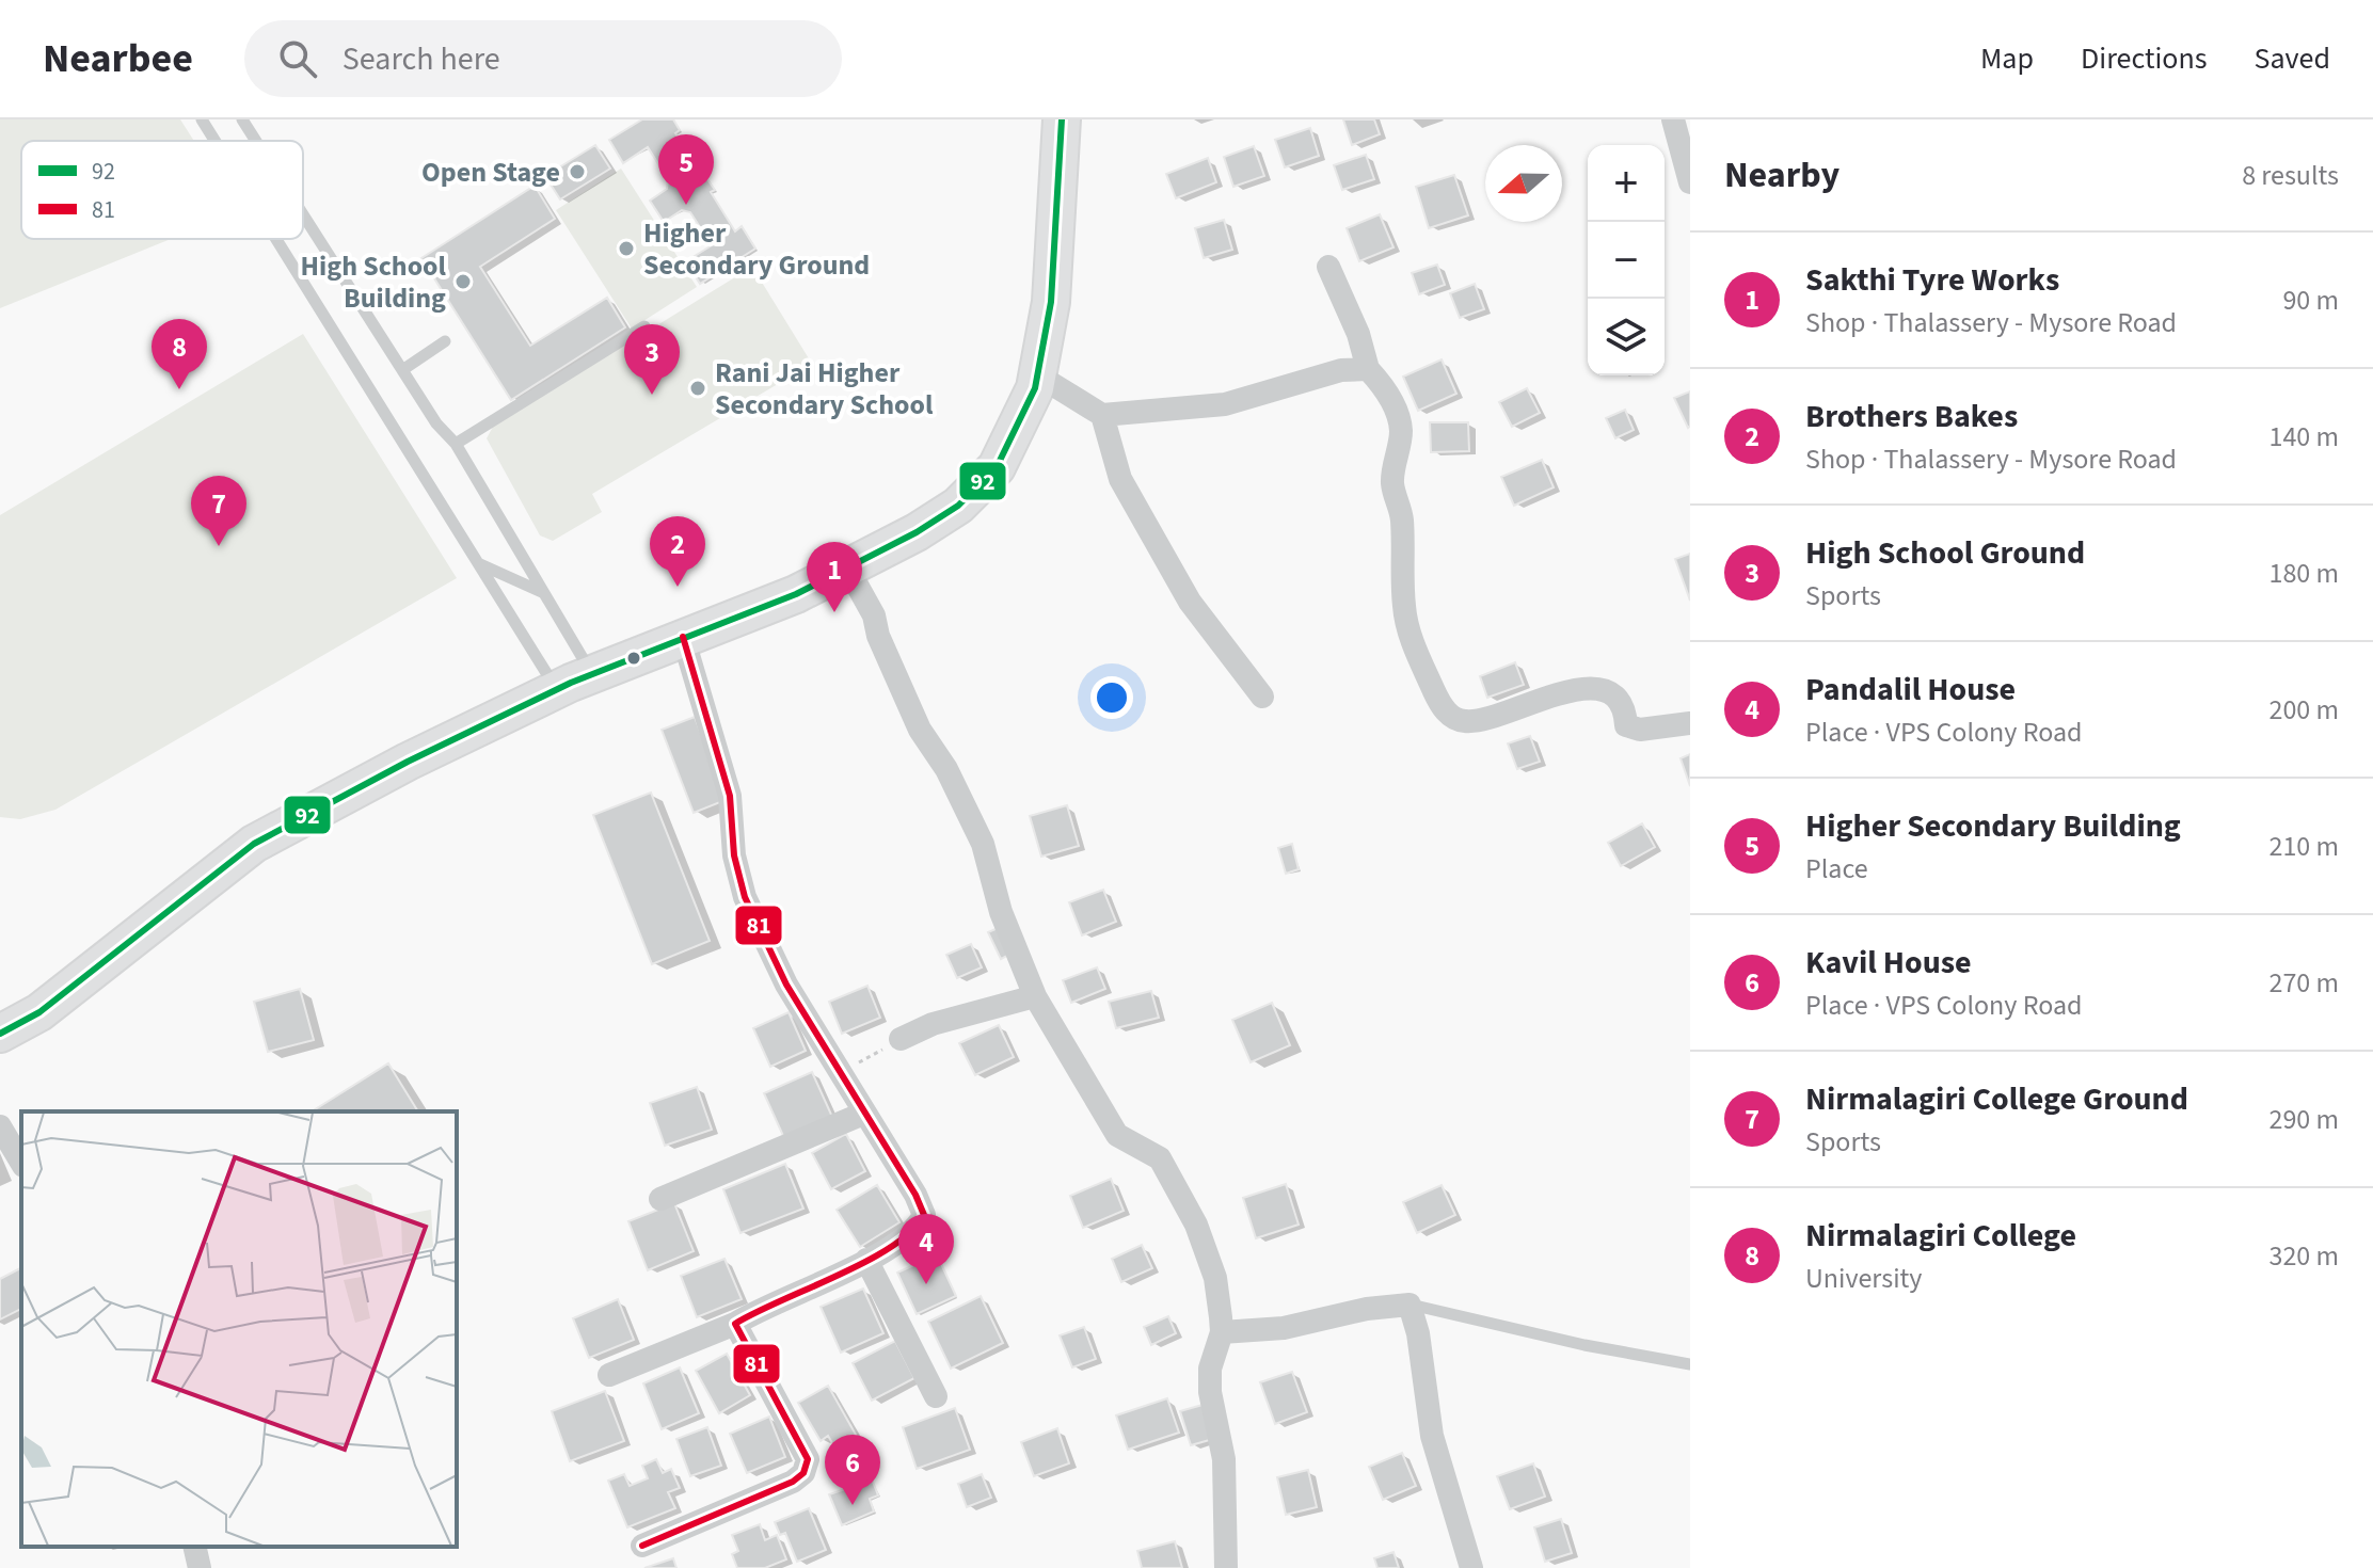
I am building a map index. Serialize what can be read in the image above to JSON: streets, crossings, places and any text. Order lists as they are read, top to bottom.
{
  "places": [
    "Open Stage",
    "Higher Secondary Ground",
    "High School Building",
    "Rani Jai Higher Secondary School"
  ],
  "lines": ["transit line 92", "transit line 81"],
  "legend": ["92", "81"],
  "north": "left",
  "page": {
    "header": "Nearbee",
    "search": "Search here",
    "nav": ["Map", "Directions", "Saved"],
    "heading": ["Nearby", "8 results"],
    "pins": [
      "5",
      "8",
      "3",
      "7",
      "2",
      "1",
      "4",
      "6"
    ],
    "map_buttons": ["+", "−"],
    "list": [
      {
        "mark": "1",
        "name": "Sakthi Tyre Works",
        "note": "Shop · Thalassery - Mysore Road",
        "value": "90 m"
      },
      {
        "mark": "2",
        "name": "Brothers Bakes",
        "note": "Shop · Thalassery - Mysore Road",
        "value": "140 m"
      },
      {
        "mark": "3",
        "name": "High School Ground",
        "note": "Sports",
        "value": "180 m"
      },
      {
        "mark": "4",
        "name": "Pandalil House",
        "note": "Place · VPS Colony Road",
        "value": "200 m"
      },
      {
        "mark": "5",
        "name": "Higher Secondary Building",
        "note": "Place",
        "value": "210 m"
      },
      {
        "mark": "6",
        "name": "Kavil House",
        "note": "Place · VPS Colony Road",
        "value": "270 m"
      },
      {
        "mark": "7",
        "name": "Nirmalagiri College Ground",
        "note": "Sports",
        "value": "290 m"
      },
      {
        "mark": "8",
        "name": "Nirmalagiri College",
        "note": "University",
        "value": "320 m"
      }
    ]
  }
}
